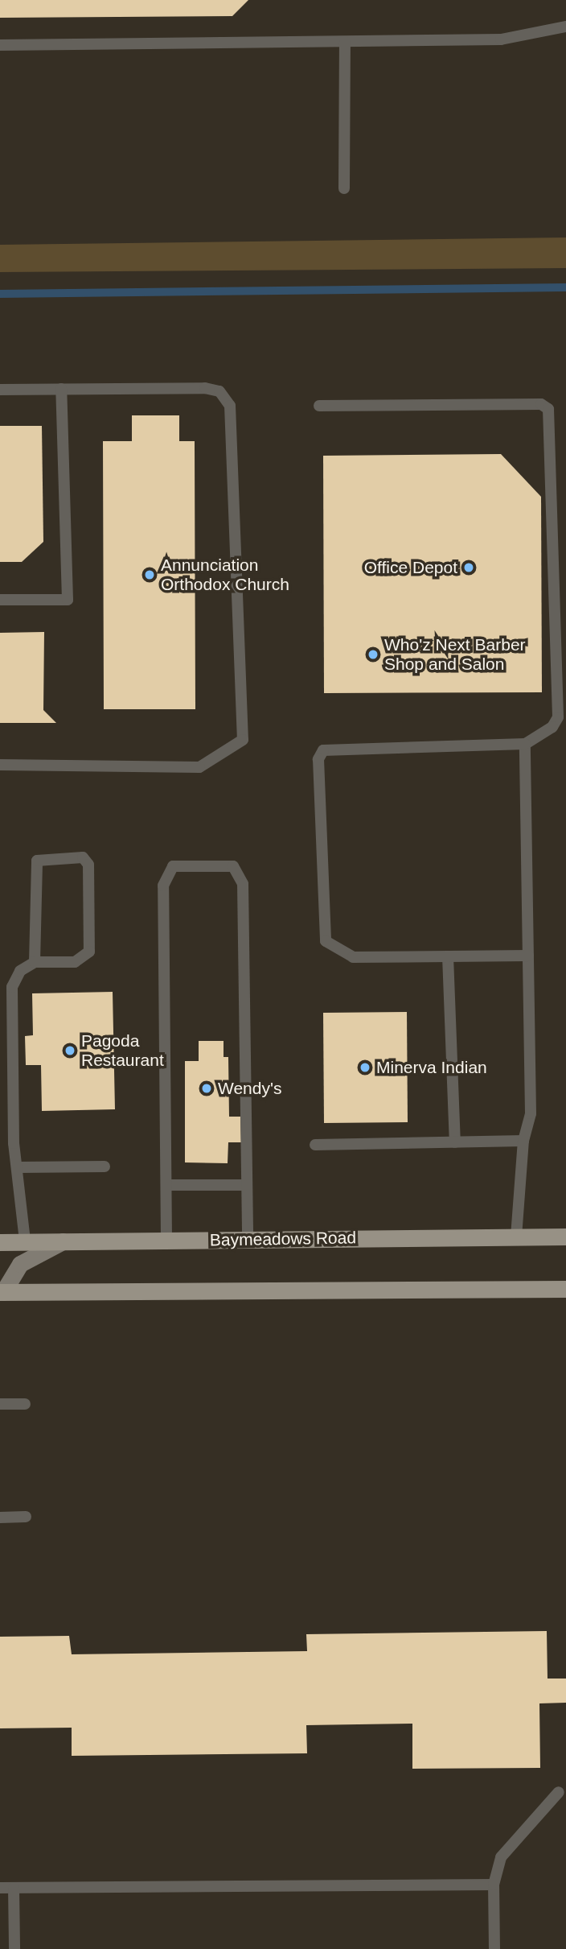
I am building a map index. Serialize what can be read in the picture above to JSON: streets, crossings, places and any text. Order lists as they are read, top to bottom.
{
  "streets": {
    "main road": ["Baymeadows Road"]
  },
  "places": [
    "Office Depot",
    "Annunciation Orthodox Church",
    "Who'z Next Barber Shop and Salon",
    "Pagoda Restaurant",
    "Minerva Indian",
    "Wendy's"
  ]
}
